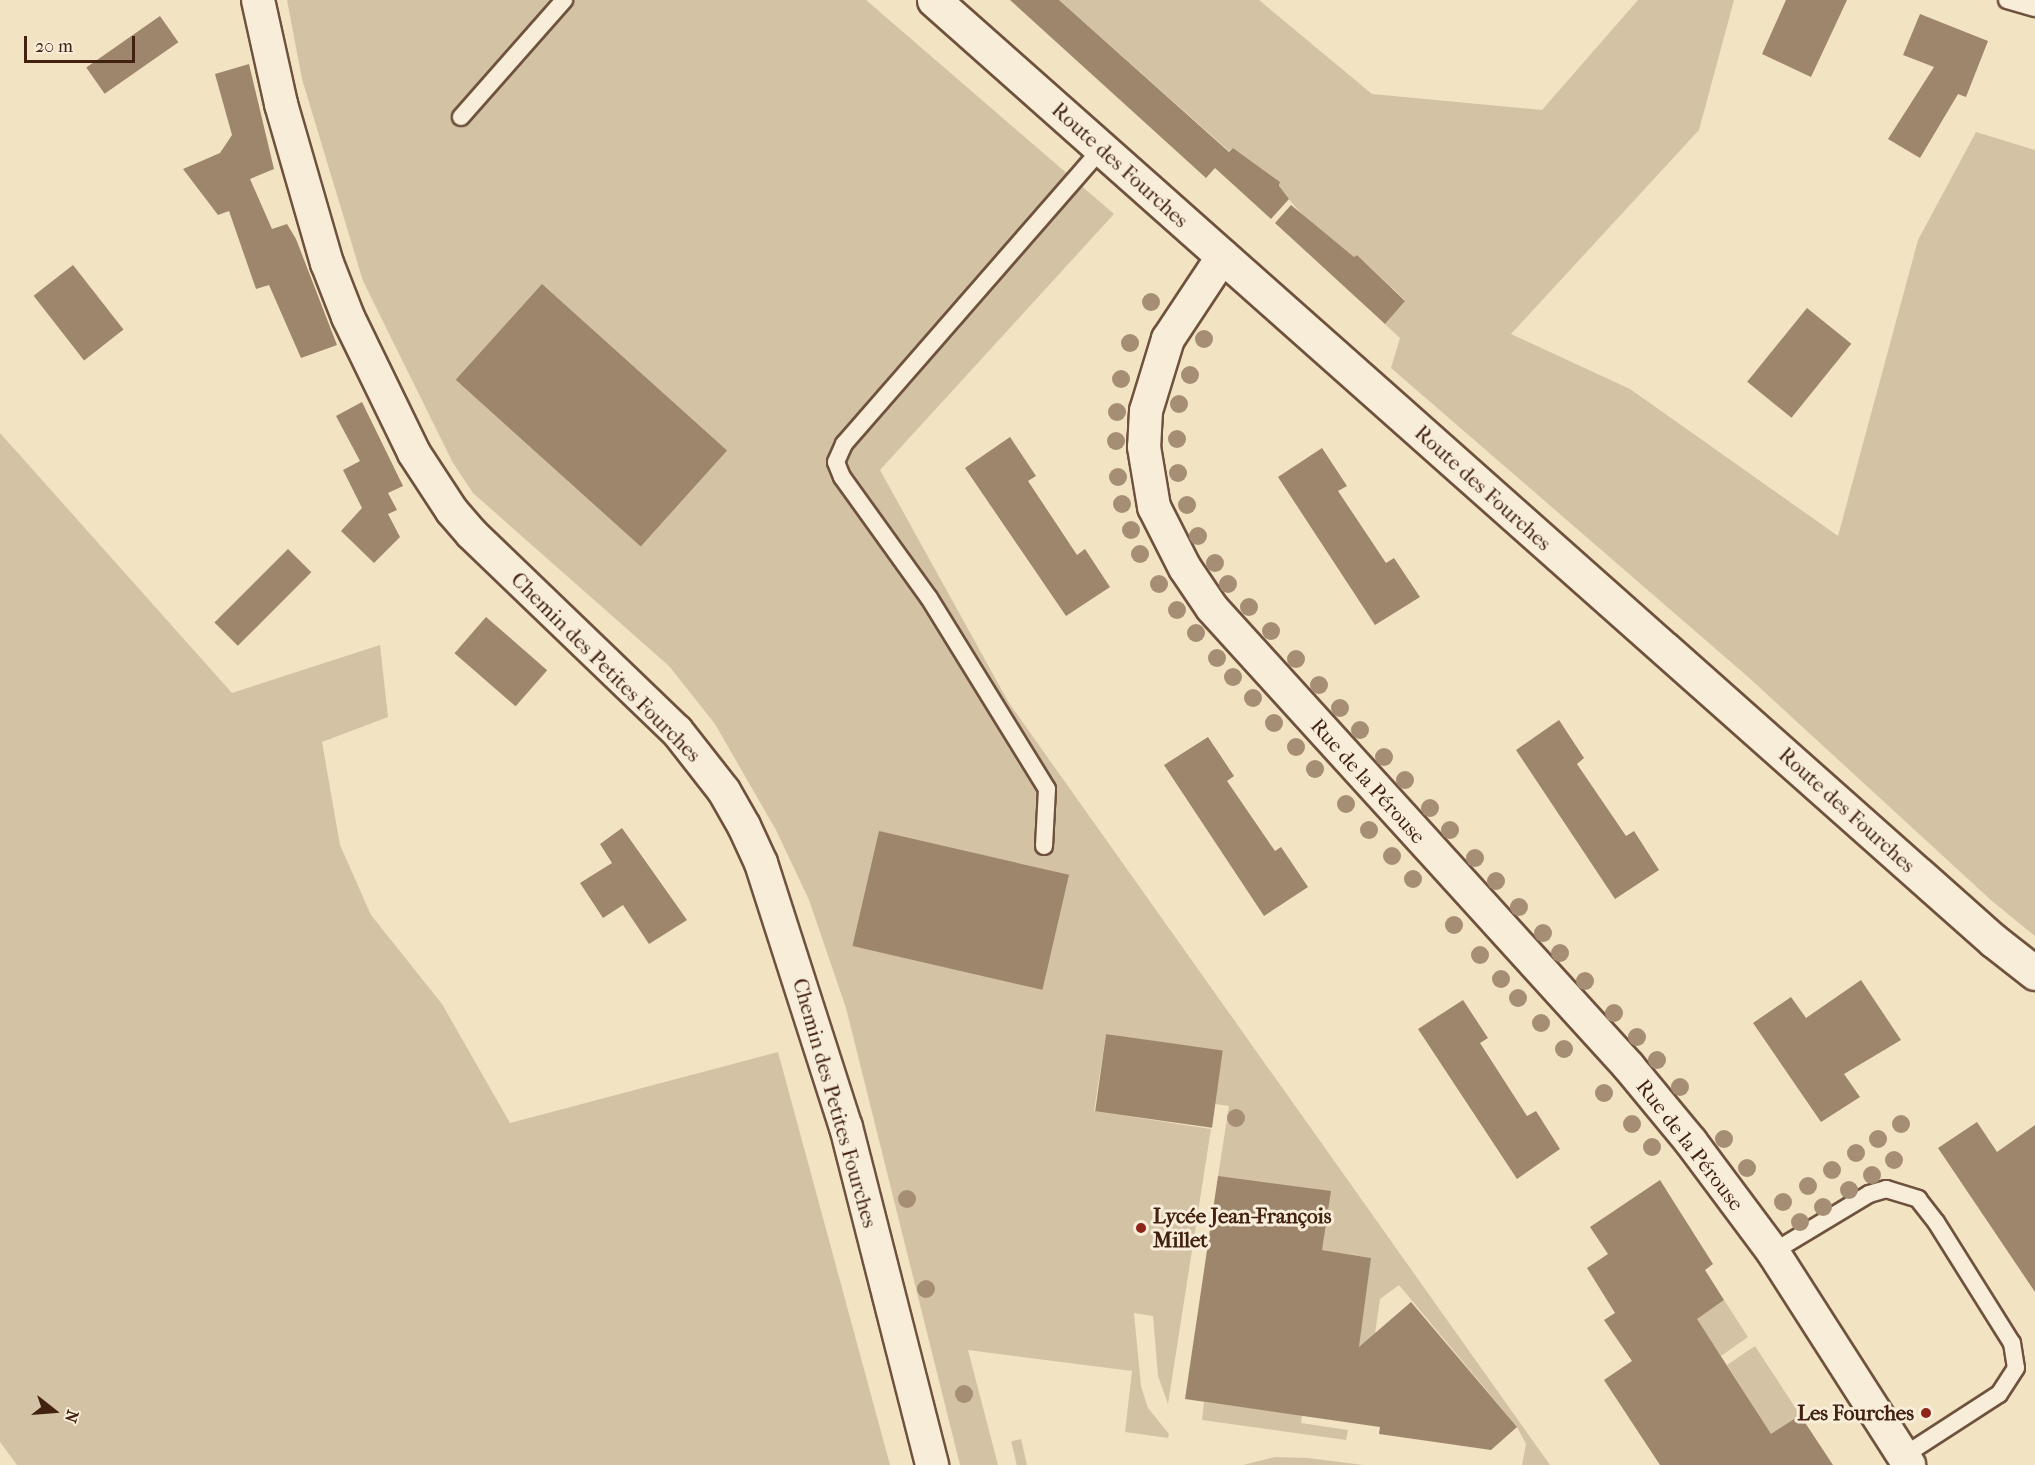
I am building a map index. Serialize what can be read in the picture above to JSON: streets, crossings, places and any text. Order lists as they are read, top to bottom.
{
  "streets": {
    "main road": ["Route des Fourches"],
    "street": ["Chemin des Petites Fourches", "Rue de la Pérouse"]
  },
  "crossings": [
    ["Route des Fourches", "Rue de la Pérouse"]
  ],
  "places": ["Lycée Jean-François Millet", "Les Fourches"],
  "scale_bar": "20 m",
  "north": "right"
}
